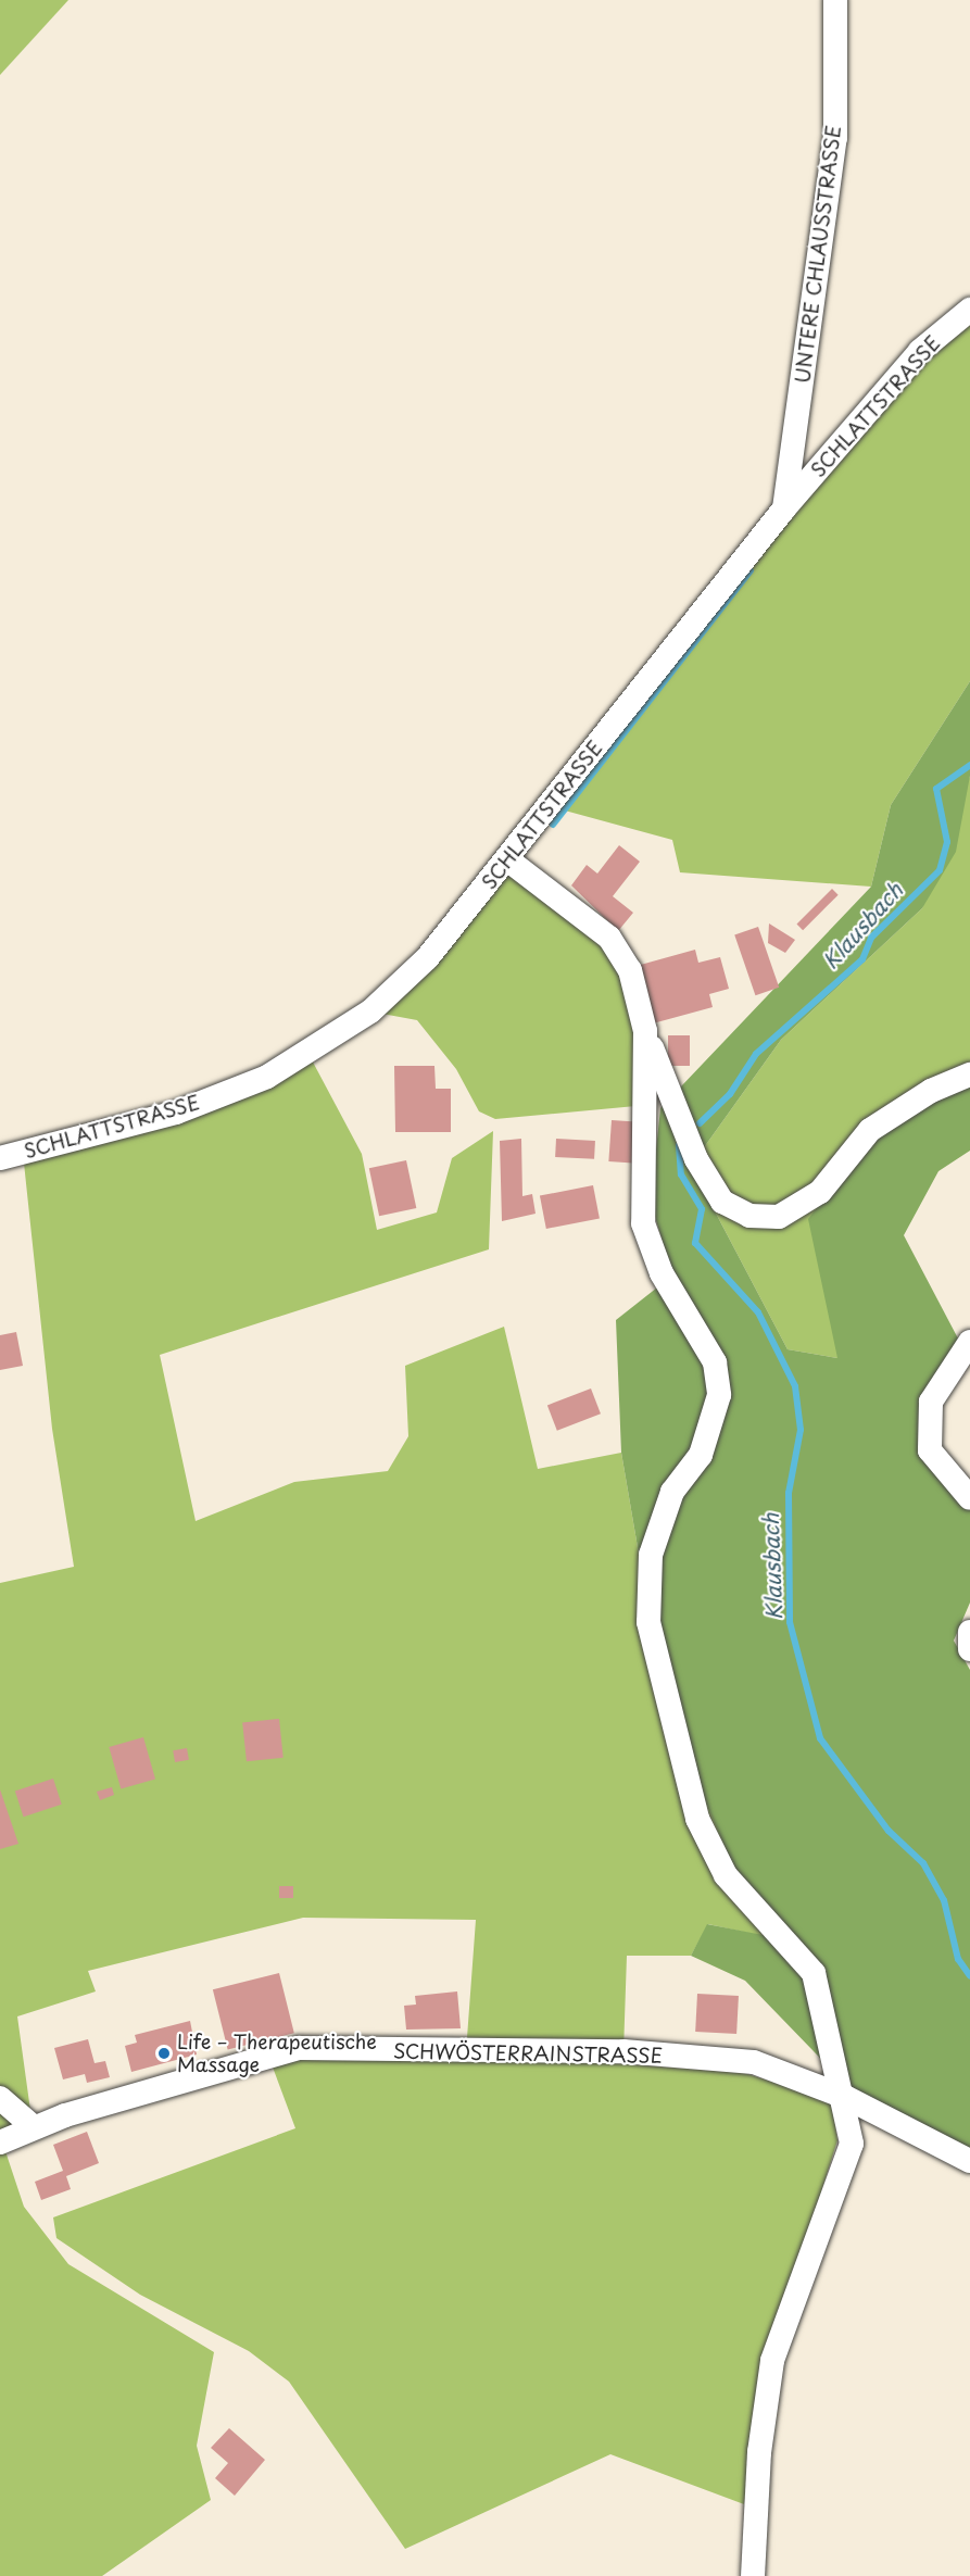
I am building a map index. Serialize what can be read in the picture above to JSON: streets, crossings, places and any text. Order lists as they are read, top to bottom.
{
  "streets": {
    "street": ["UNTERE CHLAUSSTRASSE", "SCHLATTSTRASSE", "SCHWÖSTERRAINSTRASSE"]
  },
  "crossings": [
    ["UNTERE CHLAUSSTRASSE", "SCHLATTSTRASSE"]
  ],
  "water": ["Klausbach"],
  "places": ["Life – Therapeutische Massage"]
}
